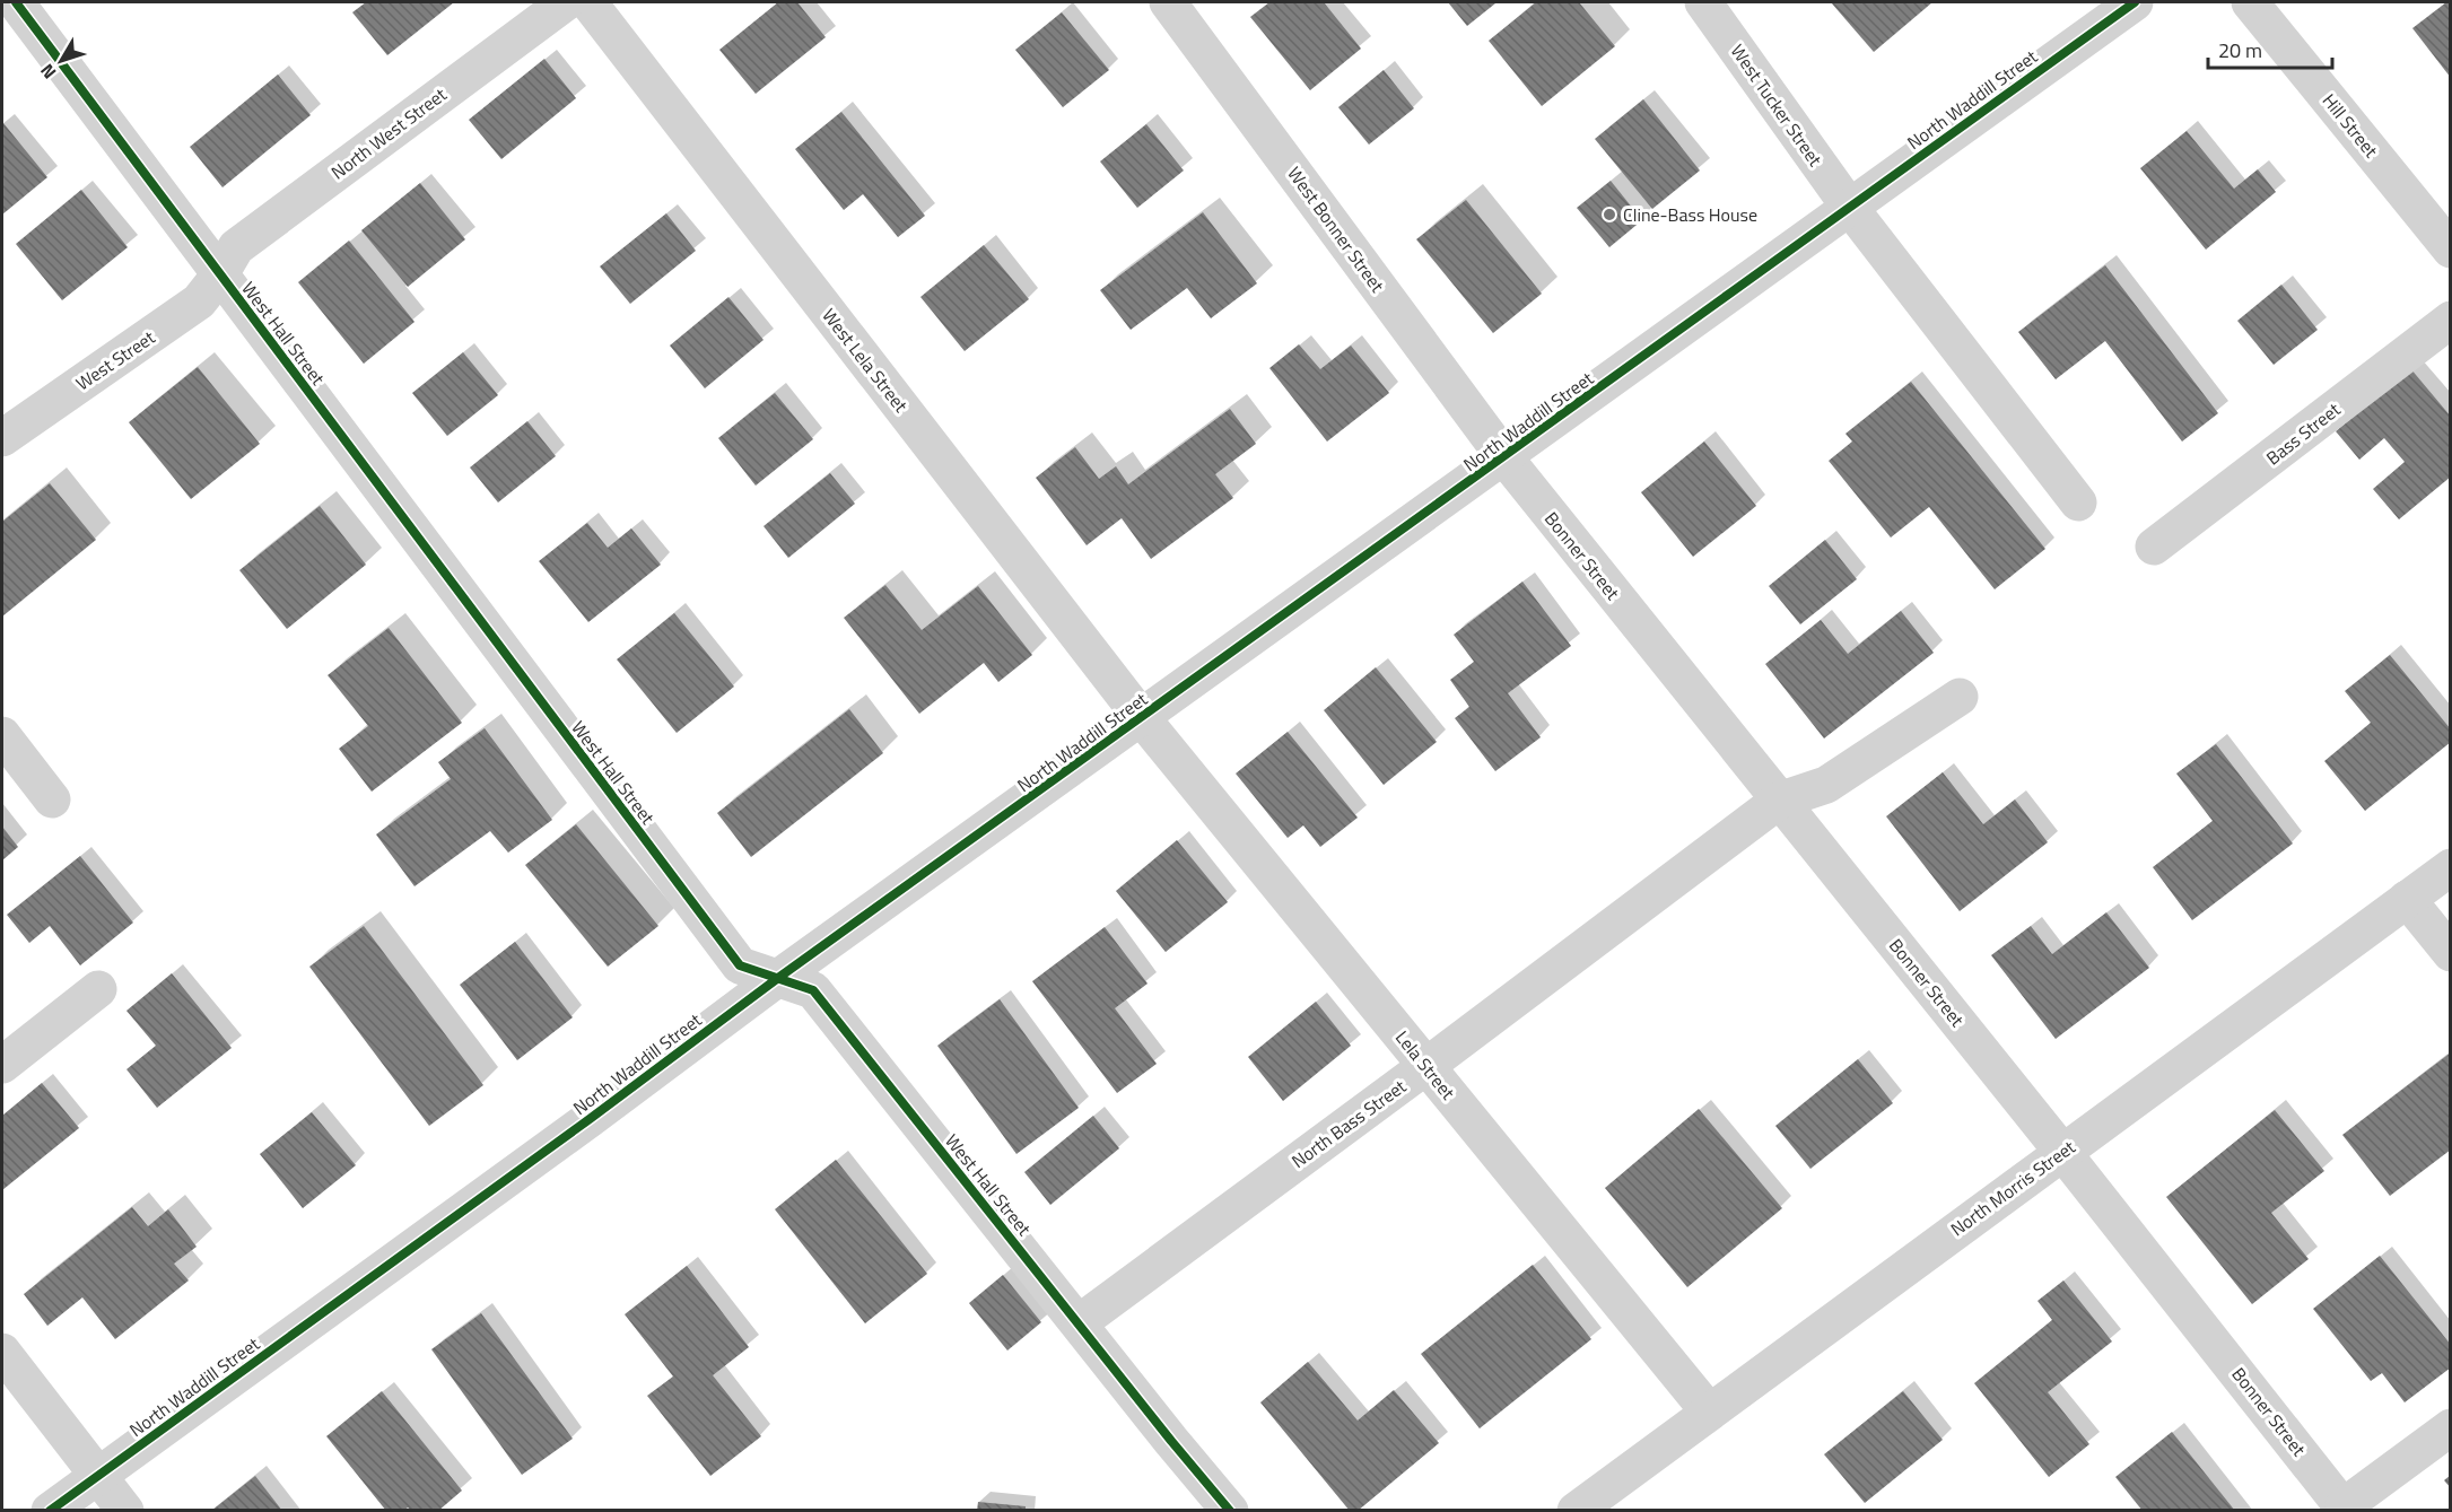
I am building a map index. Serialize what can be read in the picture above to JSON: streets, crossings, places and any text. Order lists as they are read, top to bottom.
{
  "streets": {
    "street": [
      "North Waddill Street",
      "West Tucker Street",
      "Hill Street",
      "North West Street",
      "West Bonner Street",
      "West Hall Street",
      "West Street",
      "West Lela Street",
      "Bass Street",
      "Bonner Street",
      "Lela Street",
      "North Bass Street",
      "North Morris Street"
    ]
  },
  "crossings": [
    ["North Waddill Street", "West Tucker Street"],
    ["North Waddill Street", "West Bonner Street"],
    ["North Waddill Street", "West Hall Street"],
    ["North Waddill Street", "West Lela Street"],
    ["North Waddill Street", "Bonner Street"],
    ["North Waddill Street", "Lela Street"],
    ["North West Street", "West Hall Street"],
    ["North West Street", "West Street"],
    ["West Bonner Street", "Bonner Street"],
    ["West Hall Street", "West Street"],
    ["West Hall Street", "North Bass Street"],
    ["West Lela Street", "Lela Street"],
    ["Bonner Street", "North Bass Street"],
    ["Bonner Street", "North Morris Street"],
    ["Lela Street", "North Bass Street"],
    ["Lela Street", "North Morris Street"]
  ],
  "places": ["Cline-Bass House"],
  "scale_bar": "20 m",
  "north": "bottom left"
}
